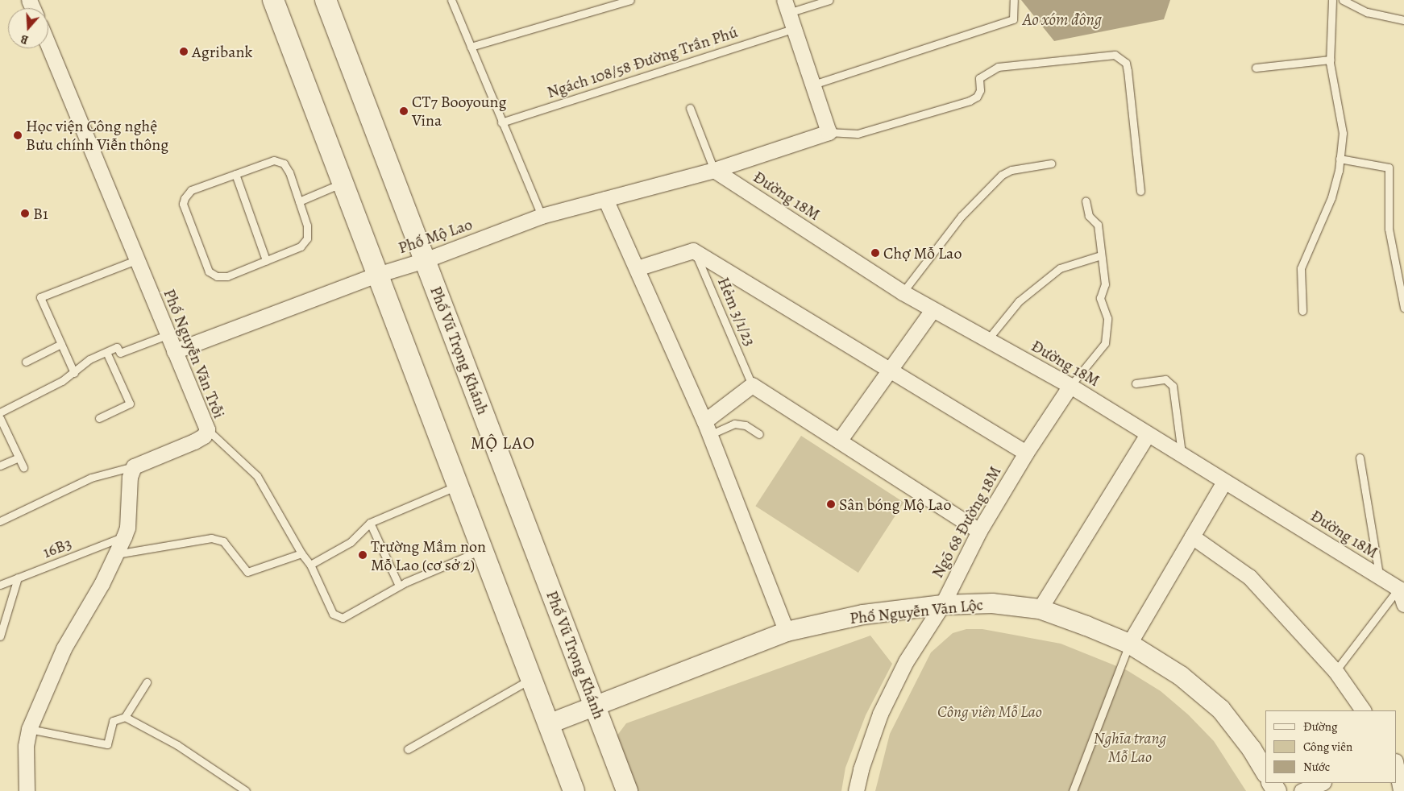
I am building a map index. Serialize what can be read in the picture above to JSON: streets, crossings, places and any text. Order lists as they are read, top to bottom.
{
  "streets": {
    "main road": ["Phố Vũ Trọng Khánh"],
    "street": [
      "Đường 18M",
      "Phố Mộ Lao",
      "Phố Nguyễn Văn Trỗi",
      "Ngõ 68 Đường 18M",
      "Phố Nguyễn Văn Lộc"
    ],
    "lane": ["Ngách 108/58 Đường Trần Phú", "Hẻm 3/1/23", "16B3"]
  },
  "crossings": [
    ["Đường 18M", "Phố Mộ Lao"],
    ["Đường 18M", "Ngõ 68 Đường 18M"],
    ["Phố Mộ Lao", "Phố Vũ Trọng Khánh"],
    ["Phố Mộ Lao", "Phố Nguyễn Văn Trỗi"],
    ["Phố Vũ Trọng Khánh", "Phố Nguyễn Văn Lộc"],
    ["Ngõ 68 Đường 18M", "Phố Nguyễn Văn Lộc"]
  ],
  "districts": ["MỘ LAO"],
  "water": ["Ao xóm đông"],
  "parks": ["Công viên Mỗ Lao", "Nghĩa trang Mỗ Lao"],
  "places": [
    "Agribank",
    "CT7 Booyoung Vina",
    "Học viện Công nghệ Bưu chính Viễn thông",
    "B1",
    "Chợ Mỗ Lao",
    "Sân bóng Mộ Lao",
    "Trường Mầm non Mỗ Lao (cơ sở 2)"
  ],
  "legend": ["Đường", "Công viên", "Nước"],
  "north": "bottom"
}
